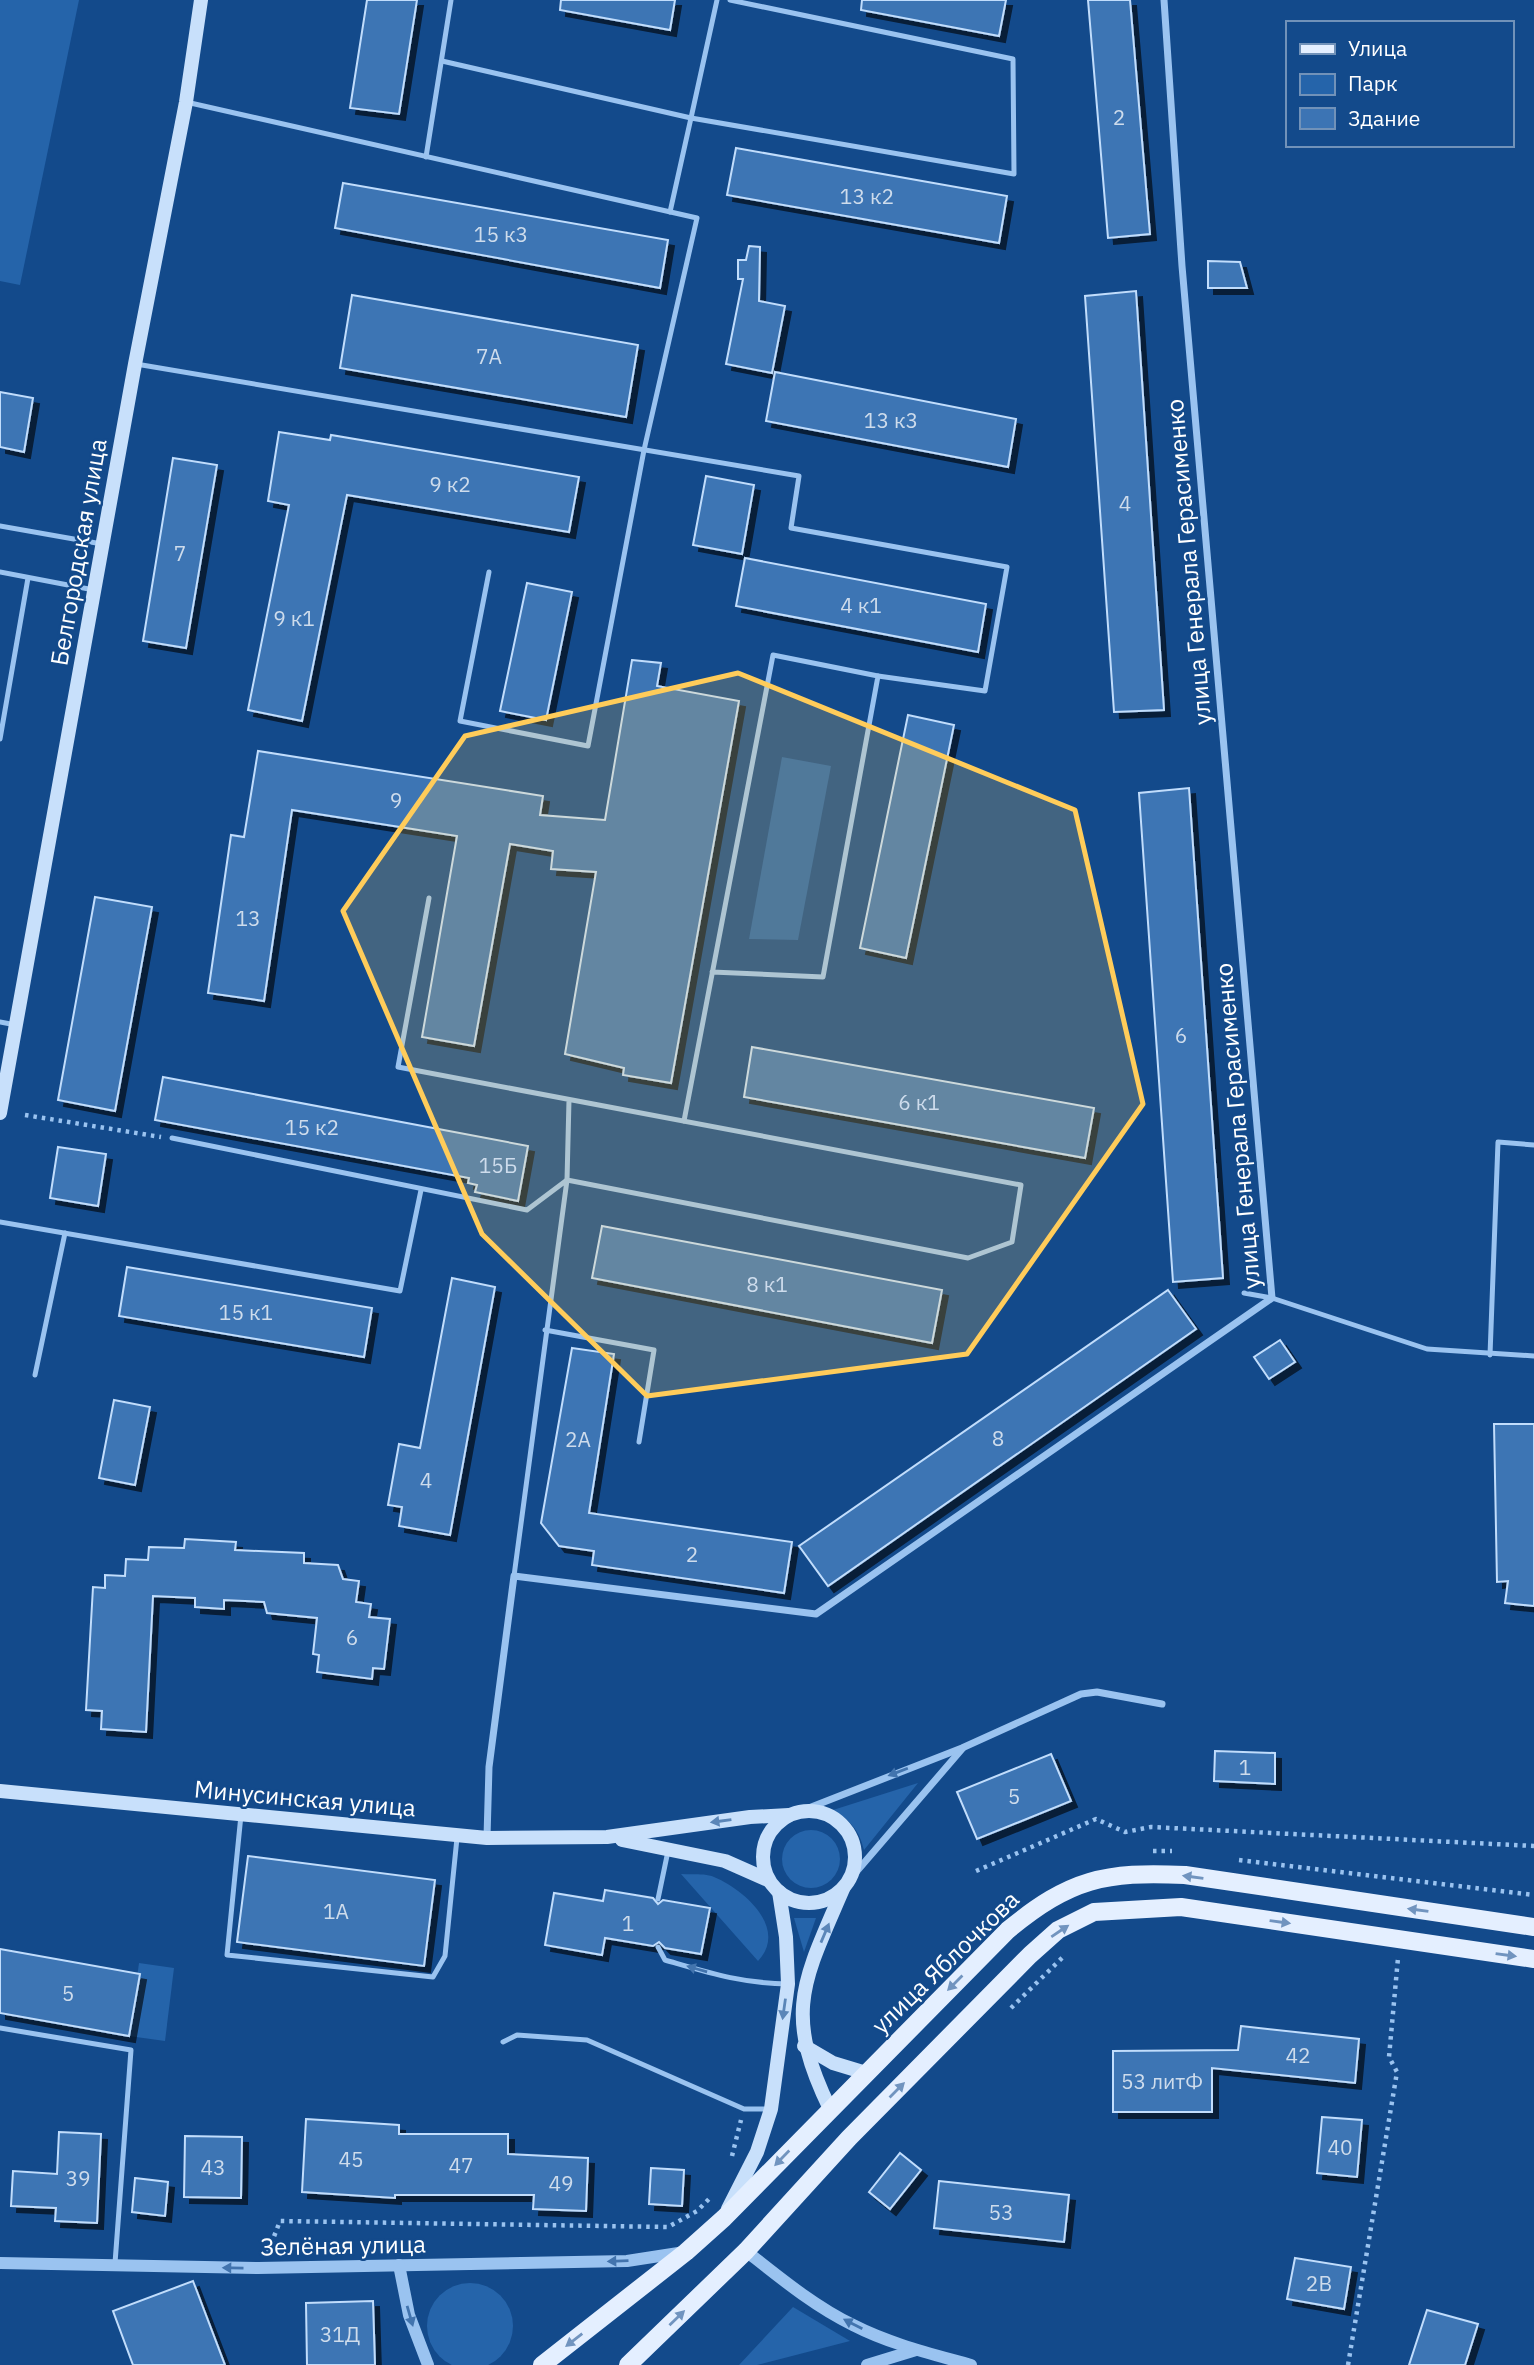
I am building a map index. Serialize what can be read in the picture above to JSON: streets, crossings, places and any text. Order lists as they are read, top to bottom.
{
  "streets": {
    "main road": ["Белгородская улица", "Минусинская улица", "улица Яблочкова"],
    "street": ["улица Генерала Герасименко", "Зелёная улица"]
  },
  "crossings": [
    ["улица Яблочкова", "Зелёная улица"]
  ],
  "one_way": ["Зелёная улица"],
  "house_numbers": [
    "2",
    "13 к2",
    "15 к3",
    "7А",
    "13 к3",
    "9 к2",
    "4",
    "7",
    "4 к1",
    "9 к1",
    "9",
    "13",
    "6",
    "6 к1",
    "15 к2",
    "15Б",
    "8 к1",
    "15 к1",
    "8",
    "2А",
    "4",
    "2",
    "6",
    "1",
    "5",
    "1А",
    "1",
    "5",
    "42",
    "53 литФ",
    "40",
    "45",
    "47",
    "43",
    "39",
    "49",
    "53",
    "2В",
    "31Д"
  ],
  "legend": ["Улица", "Парк", "Здание"]
}
